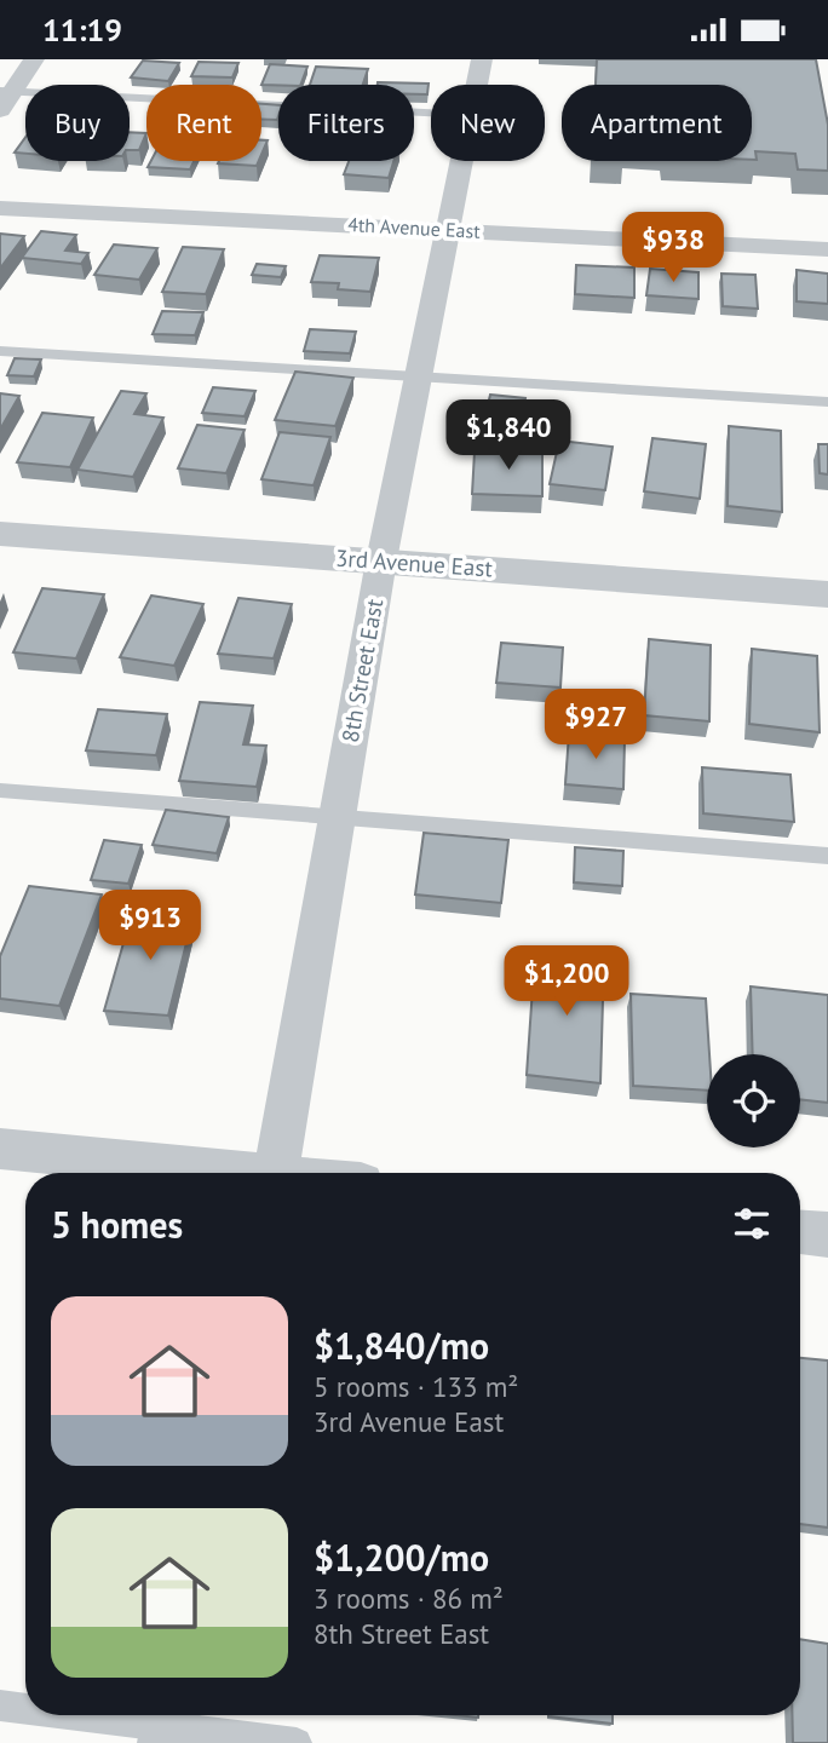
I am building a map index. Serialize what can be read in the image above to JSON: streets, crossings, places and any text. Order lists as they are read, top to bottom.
{
  "streets": {
    "street": ["4th Avenue East", "3rd Avenue East", "8th Street East"]
  },
  "crossings": [
    ["4th Avenue East", "8th Street East"],
    ["3rd Avenue East", "8th Street East"]
  ],
  "page": {
    "status": "11:19",
    "chip": [
      "Buy",
      "Rent",
      "Filters",
      "New",
      "Apartment"
    ],
    "price": [
      "$938",
      "$1,840",
      "$927",
      "$913",
      "$1,200"
    ],
    "heading": "5 homes",
    "list": [
      {
        "name": "$1,840/mo",
        "note": "5 rooms · 133 m² · 3rd Avenue East"
      },
      {
        "name": "$1,200/mo",
        "note": "3 rooms · 86 m² · 8th Street East"
      }
    ]
  }
}
